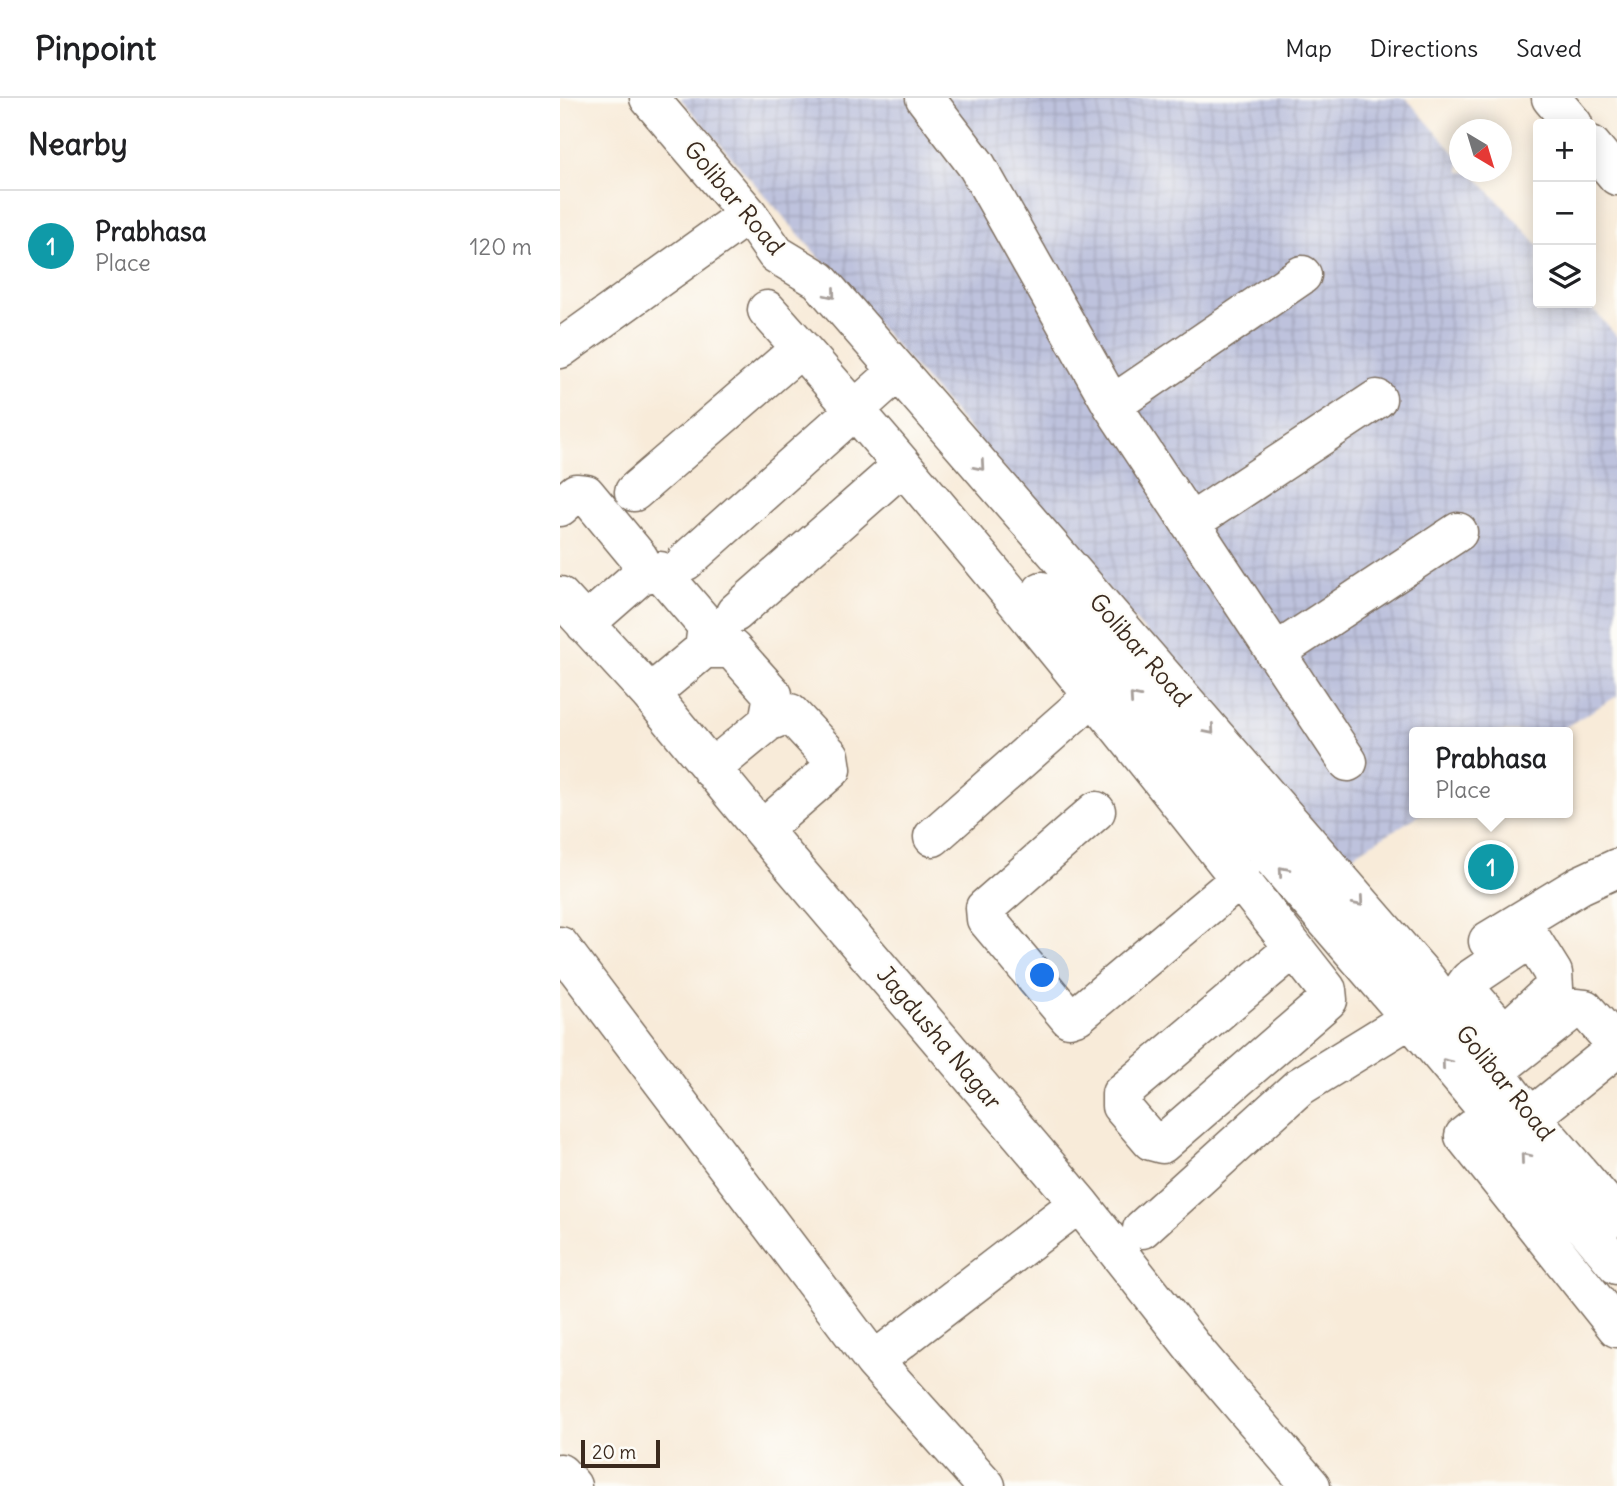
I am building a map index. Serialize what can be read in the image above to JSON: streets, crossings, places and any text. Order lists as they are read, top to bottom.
{
  "streets": {
    "street": ["Golibar Road", "Jagdusha Nagar"]
  },
  "scale_bar": "20 m",
  "north": "bottom right",
  "page": {
    "header": "Pinpoint",
    "nav": ["Map", "Directions", "Saved"],
    "heading": "Nearby",
    "map_buttons": ["+", "−"],
    "list": [
      {
        "mark": "1",
        "name": "Prabhasa",
        "note": "Place",
        "value": "120 m"
      }
    ],
    "popup": ["Prabhasa", "Place"],
    "pins": "1",
    "scale": "20 m"
  }
}
